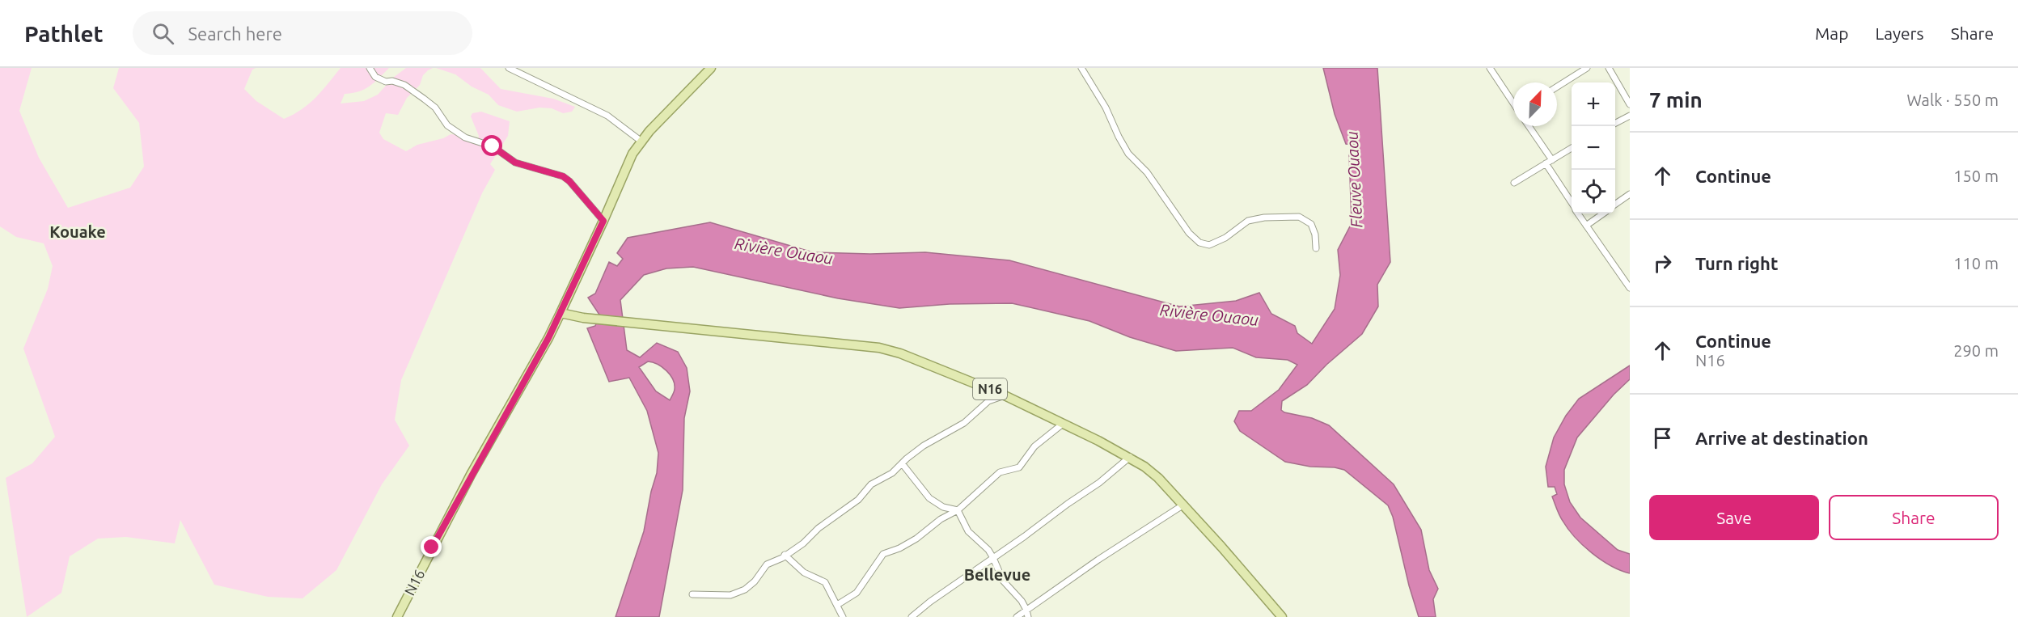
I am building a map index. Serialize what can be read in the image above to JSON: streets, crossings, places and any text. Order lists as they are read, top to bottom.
{
  "streets": {
    "main road": ["N16"]
  },
  "districts": ["Kouake", "Bellevue"],
  "water": ["Fleuve Ouaou", "Rivière Ouaou"],
  "north": "top right",
  "page": {
    "header": "Pathlet",
    "search": "Search here",
    "nav": ["Map", "Layers", "Share"],
    "heading": ["7 min", "Walk · 550 m"],
    "map_buttons": ["+", "−"],
    "list": [
      ["Continue", "150 m"],
      ["Turn right", "110 m"],
      ["Continue", "N16", "290 m"],
      "Arrive at destination"
    ],
    "buttons": ["Save", "Share"]
  }
}
